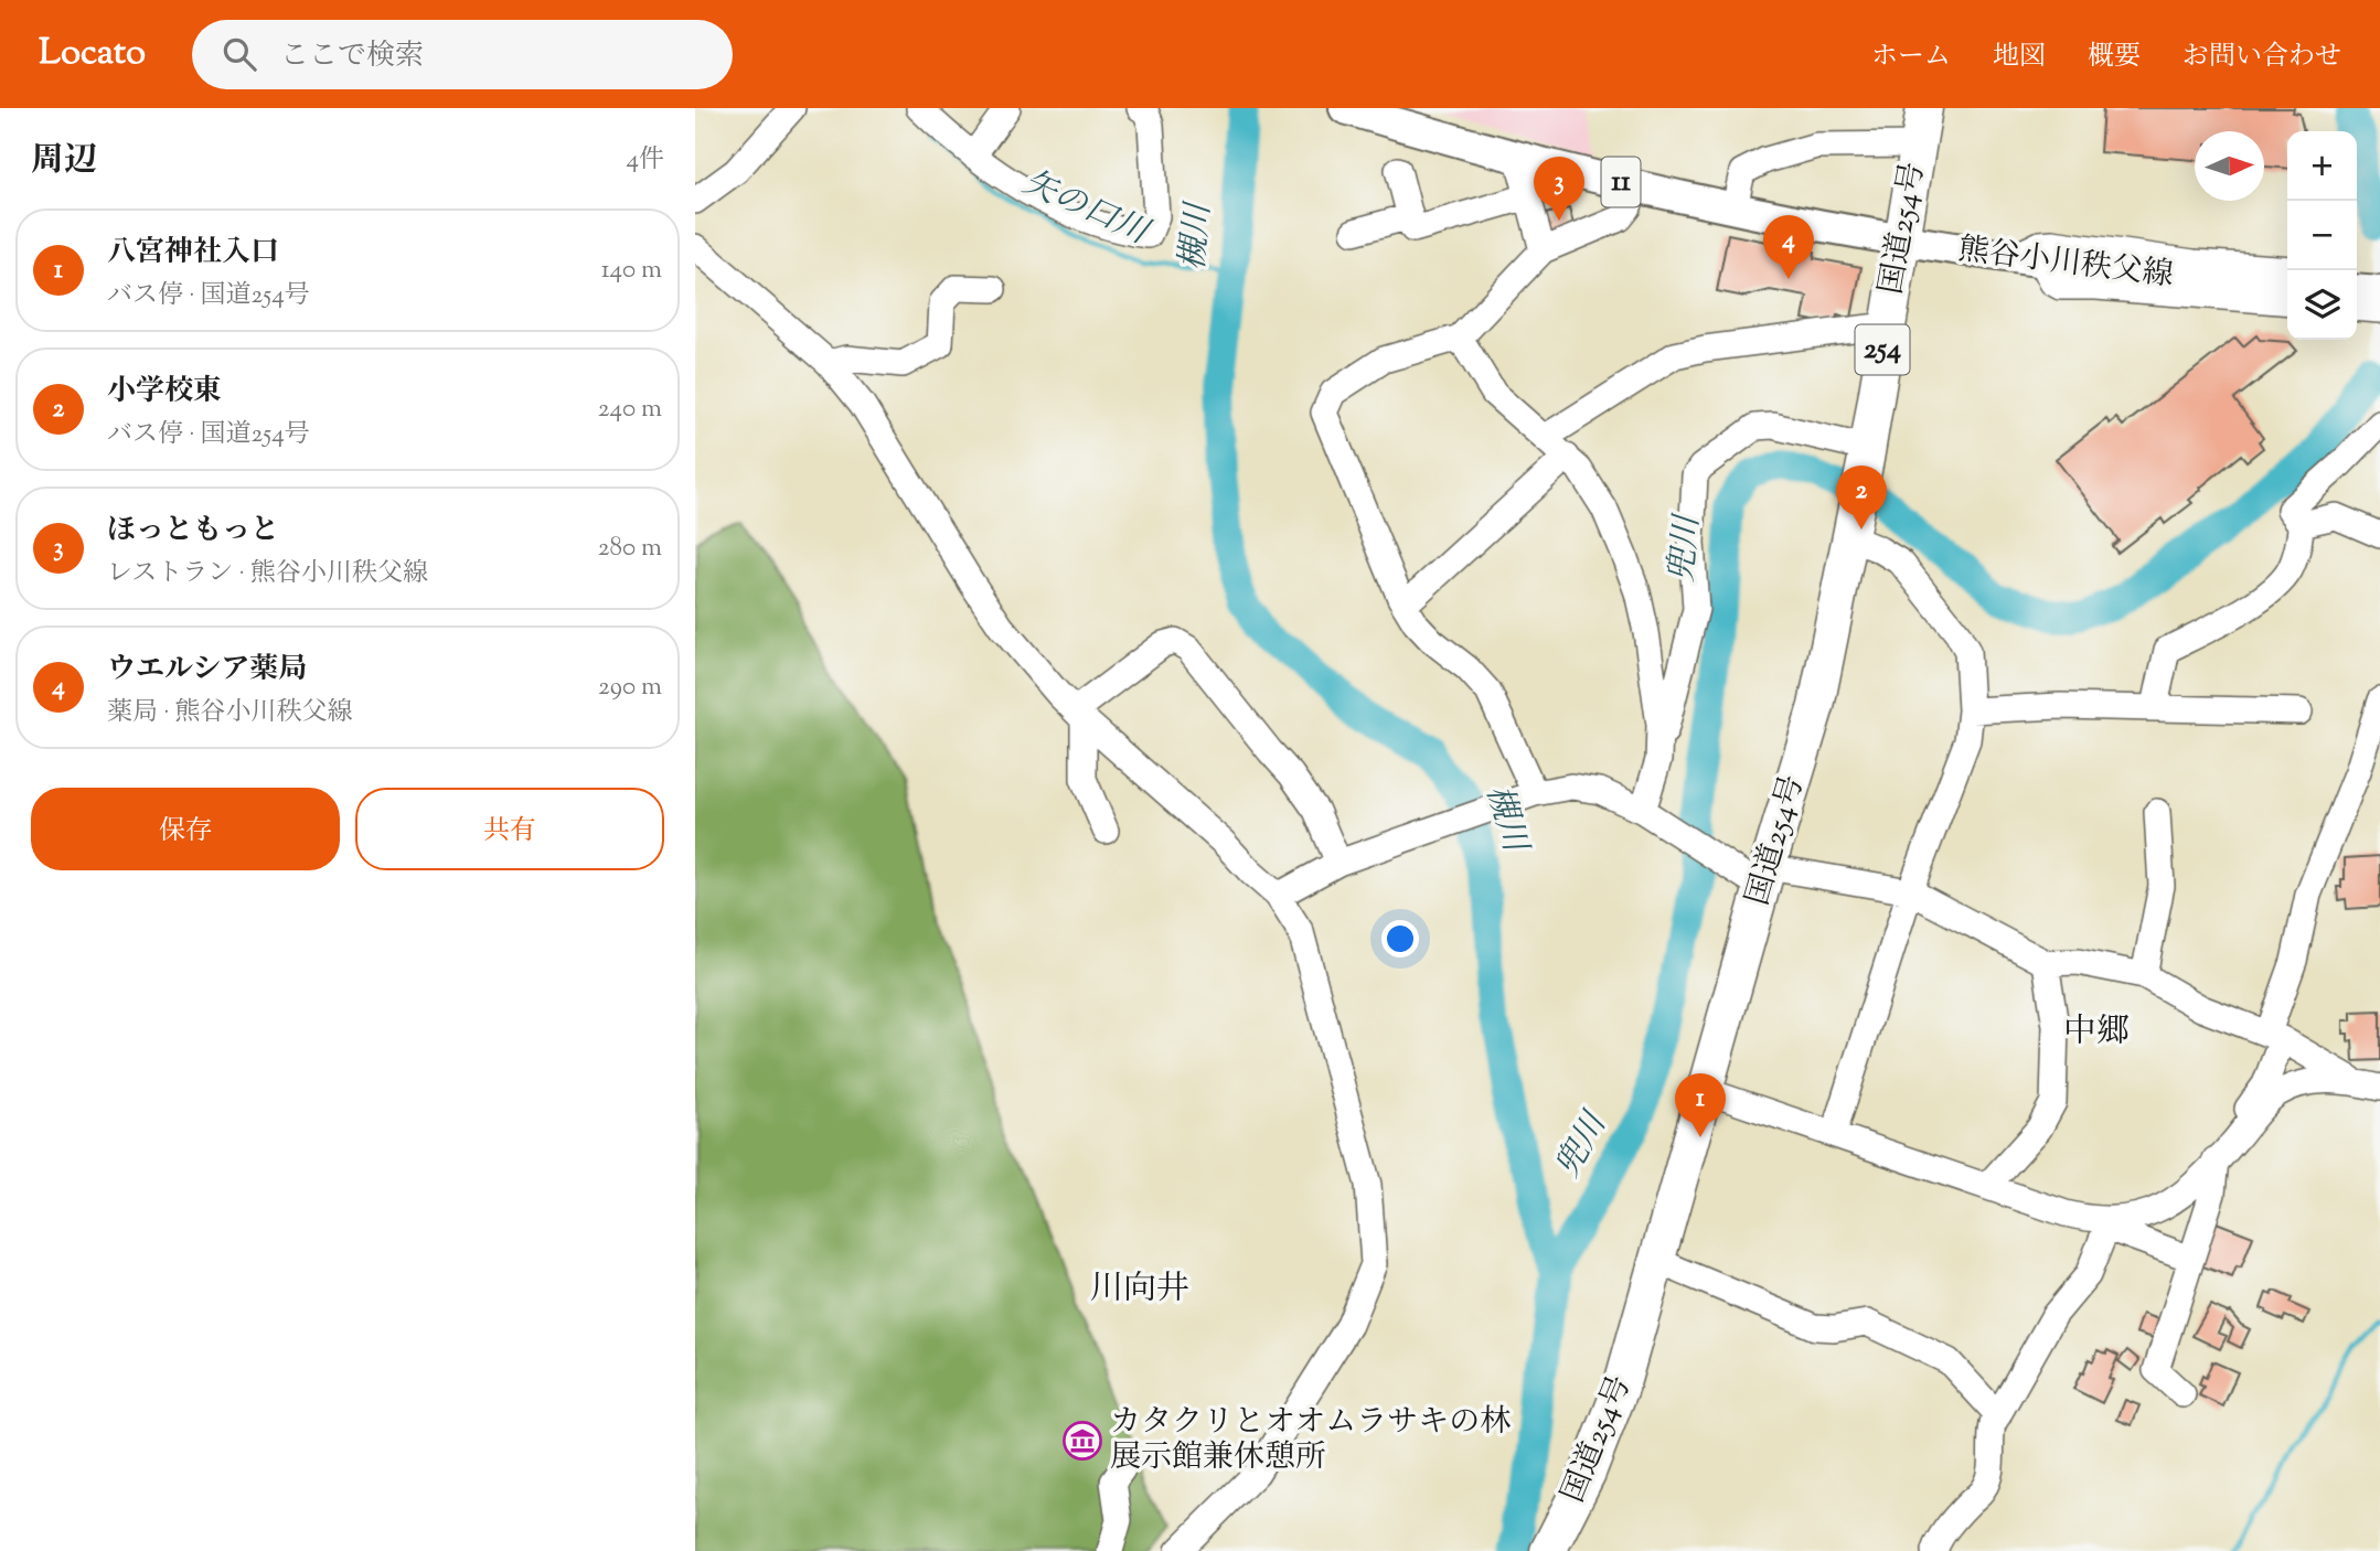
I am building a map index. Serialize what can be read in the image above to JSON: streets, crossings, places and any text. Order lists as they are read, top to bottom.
{
  "streets": {
    "highway": ["国道254号", "254"],
    "main road": ["11", "熊谷小川秩父線"]
  },
  "crossings": [
    ["国道254号", "熊谷小川秩父線"]
  ],
  "districts": ["中郷", "川向井"],
  "water": ["矢の口川", "槻川", "兜川"],
  "places": {
    "museum": ["カタクリとオオムラサキの林 展示館兼休憩所"]
  },
  "north": "right",
  "page": {
    "header": "Locato",
    "search": "ここで検索",
    "nav": [
      "ホーム",
      "地図",
      "概要",
      "お問い合わせ"
    ],
    "heading": ["周辺", "4件"],
    "map_buttons": ["+", "−"],
    "pins": [
      "3",
      "4",
      "2",
      "1"
    ],
    "list": [
      {
        "mark": "1",
        "name": "八宮神社入口",
        "note": "バス停 · 国道254号",
        "value": "140 m"
      },
      {
        "mark": "2",
        "name": "小学校東",
        "note": "バス停 · 国道254号",
        "value": "240 m"
      },
      {
        "mark": "3",
        "name": "ほっともっと",
        "note": "レストラン · 熊谷小川秩父線",
        "value": "280 m"
      },
      {
        "mark": "4",
        "name": "ウエルシア薬局",
        "note": "薬局 · 熊谷小川秩父線",
        "value": "290 m"
      }
    ],
    "buttons": ["保存", "共有"]
  }
}
